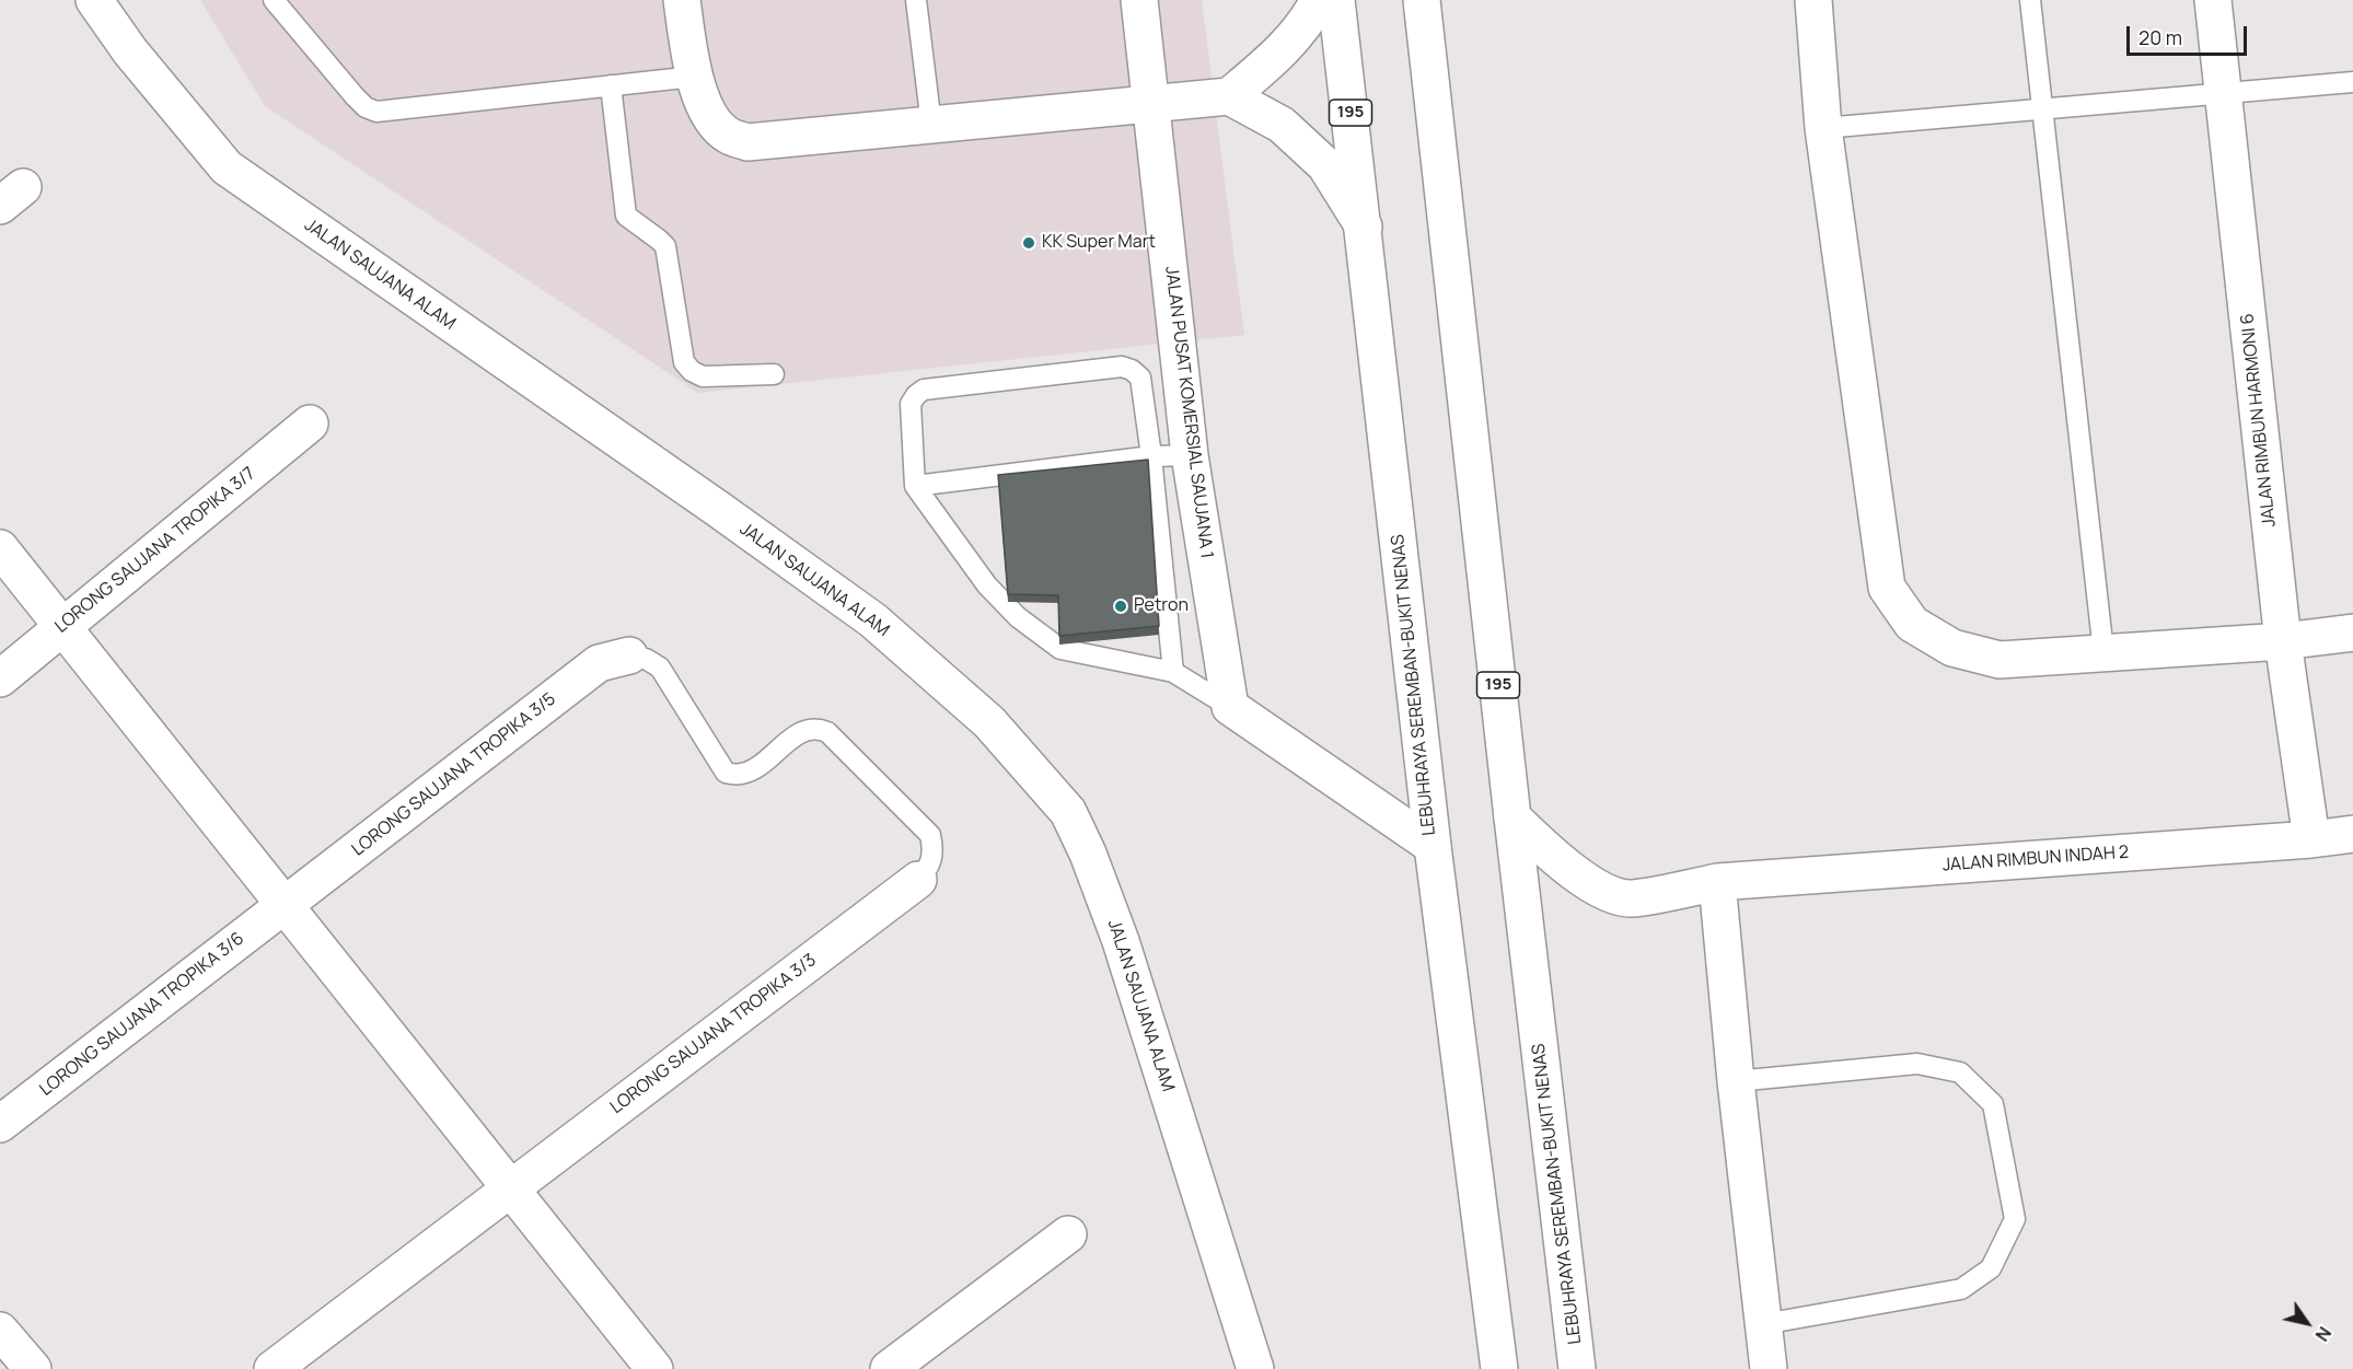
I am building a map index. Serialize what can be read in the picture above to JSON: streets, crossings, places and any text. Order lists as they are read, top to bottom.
{
  "streets": {
    "main road": [
      "195",
      "JALAN SAUJANA ALAM",
      "JALAN PUSAT KOMERSIAL SAUJANA 1",
      "JALAN RIMBUN HARMONI 6",
      "LORONG SAUJANA TROPIKA 3/7",
      "LEBUHRAYA SEREMBAN-BUKIT NENAS",
      "LORONG SAUJANA TROPIKA 3/5",
      "JALAN RIMBUN INDAH 2",
      "LORONG SAUJANA TROPIKA 3/6",
      "LORONG SAUJANA TROPIKA 3/3"
    ]
  },
  "crossings": [
    ["JALAN RIMBUN HARMONI 6", "JALAN RIMBUN INDAH 2"],
    ["LEBUHRAYA SEREMBAN-BUKIT NENAS", "JALAN RIMBUN INDAH 2"],
    ["LORONG SAUJANA TROPIKA 3/5", "LORONG SAUJANA TROPIKA 3/6"]
  ],
  "places": ["KK Super Mart", "Petron"],
  "scale_bar": "20 m",
  "north": "bottom right"
}
